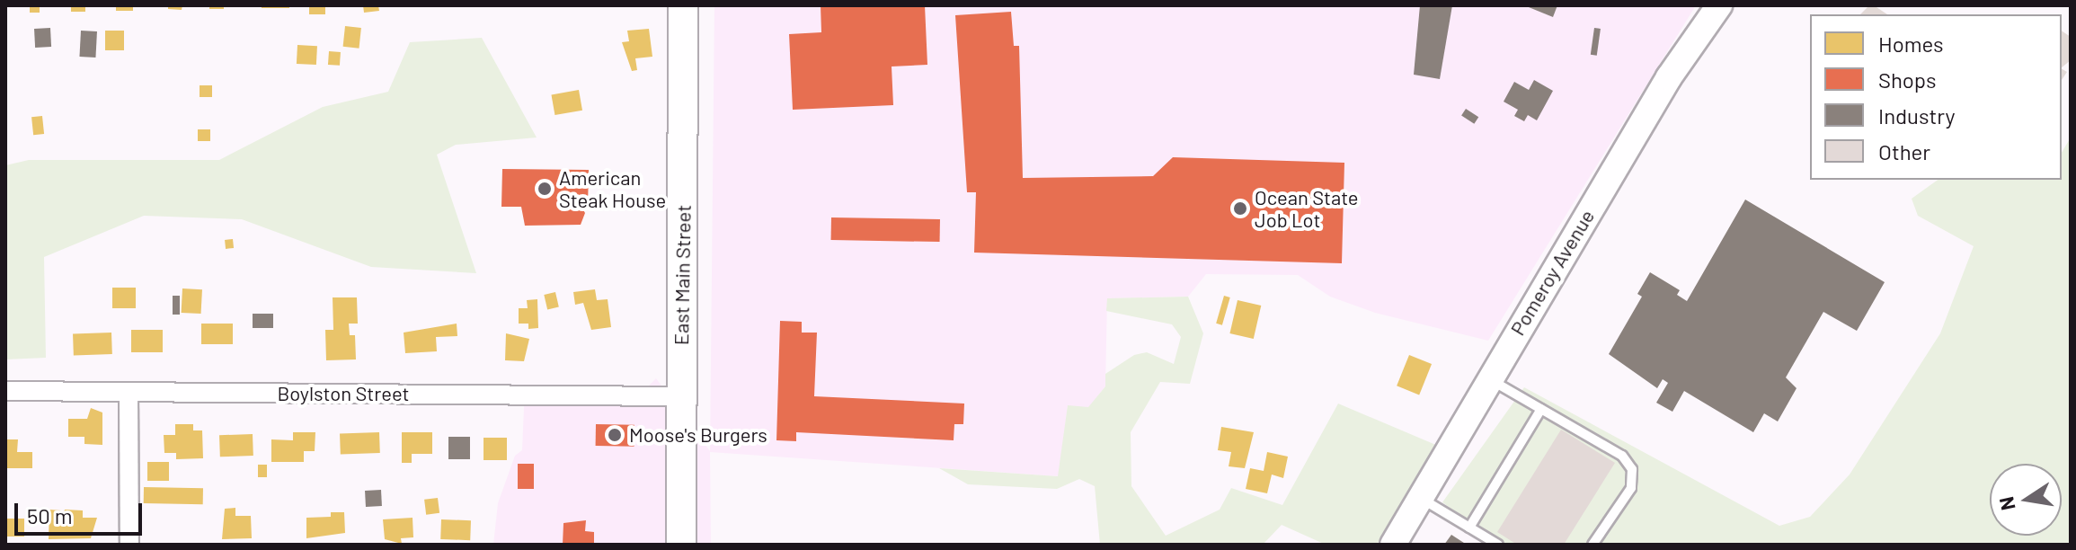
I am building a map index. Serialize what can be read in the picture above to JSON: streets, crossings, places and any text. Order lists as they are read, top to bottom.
{
  "streets": {
    "main road": ["Pomeroy Avenue", "East Main Street"],
    "street": ["Boylston Street"]
  },
  "crossings": [
    ["East Main Street", "Boylston Street"]
  ],
  "places": ["American Steak House", "Ocean State Job Lot", "Moose's Burgers"],
  "legend": [
    "Homes",
    "Shops",
    "Industry",
    "Other"
  ],
  "scale_bar": "50 m",
  "north": "left"
}
